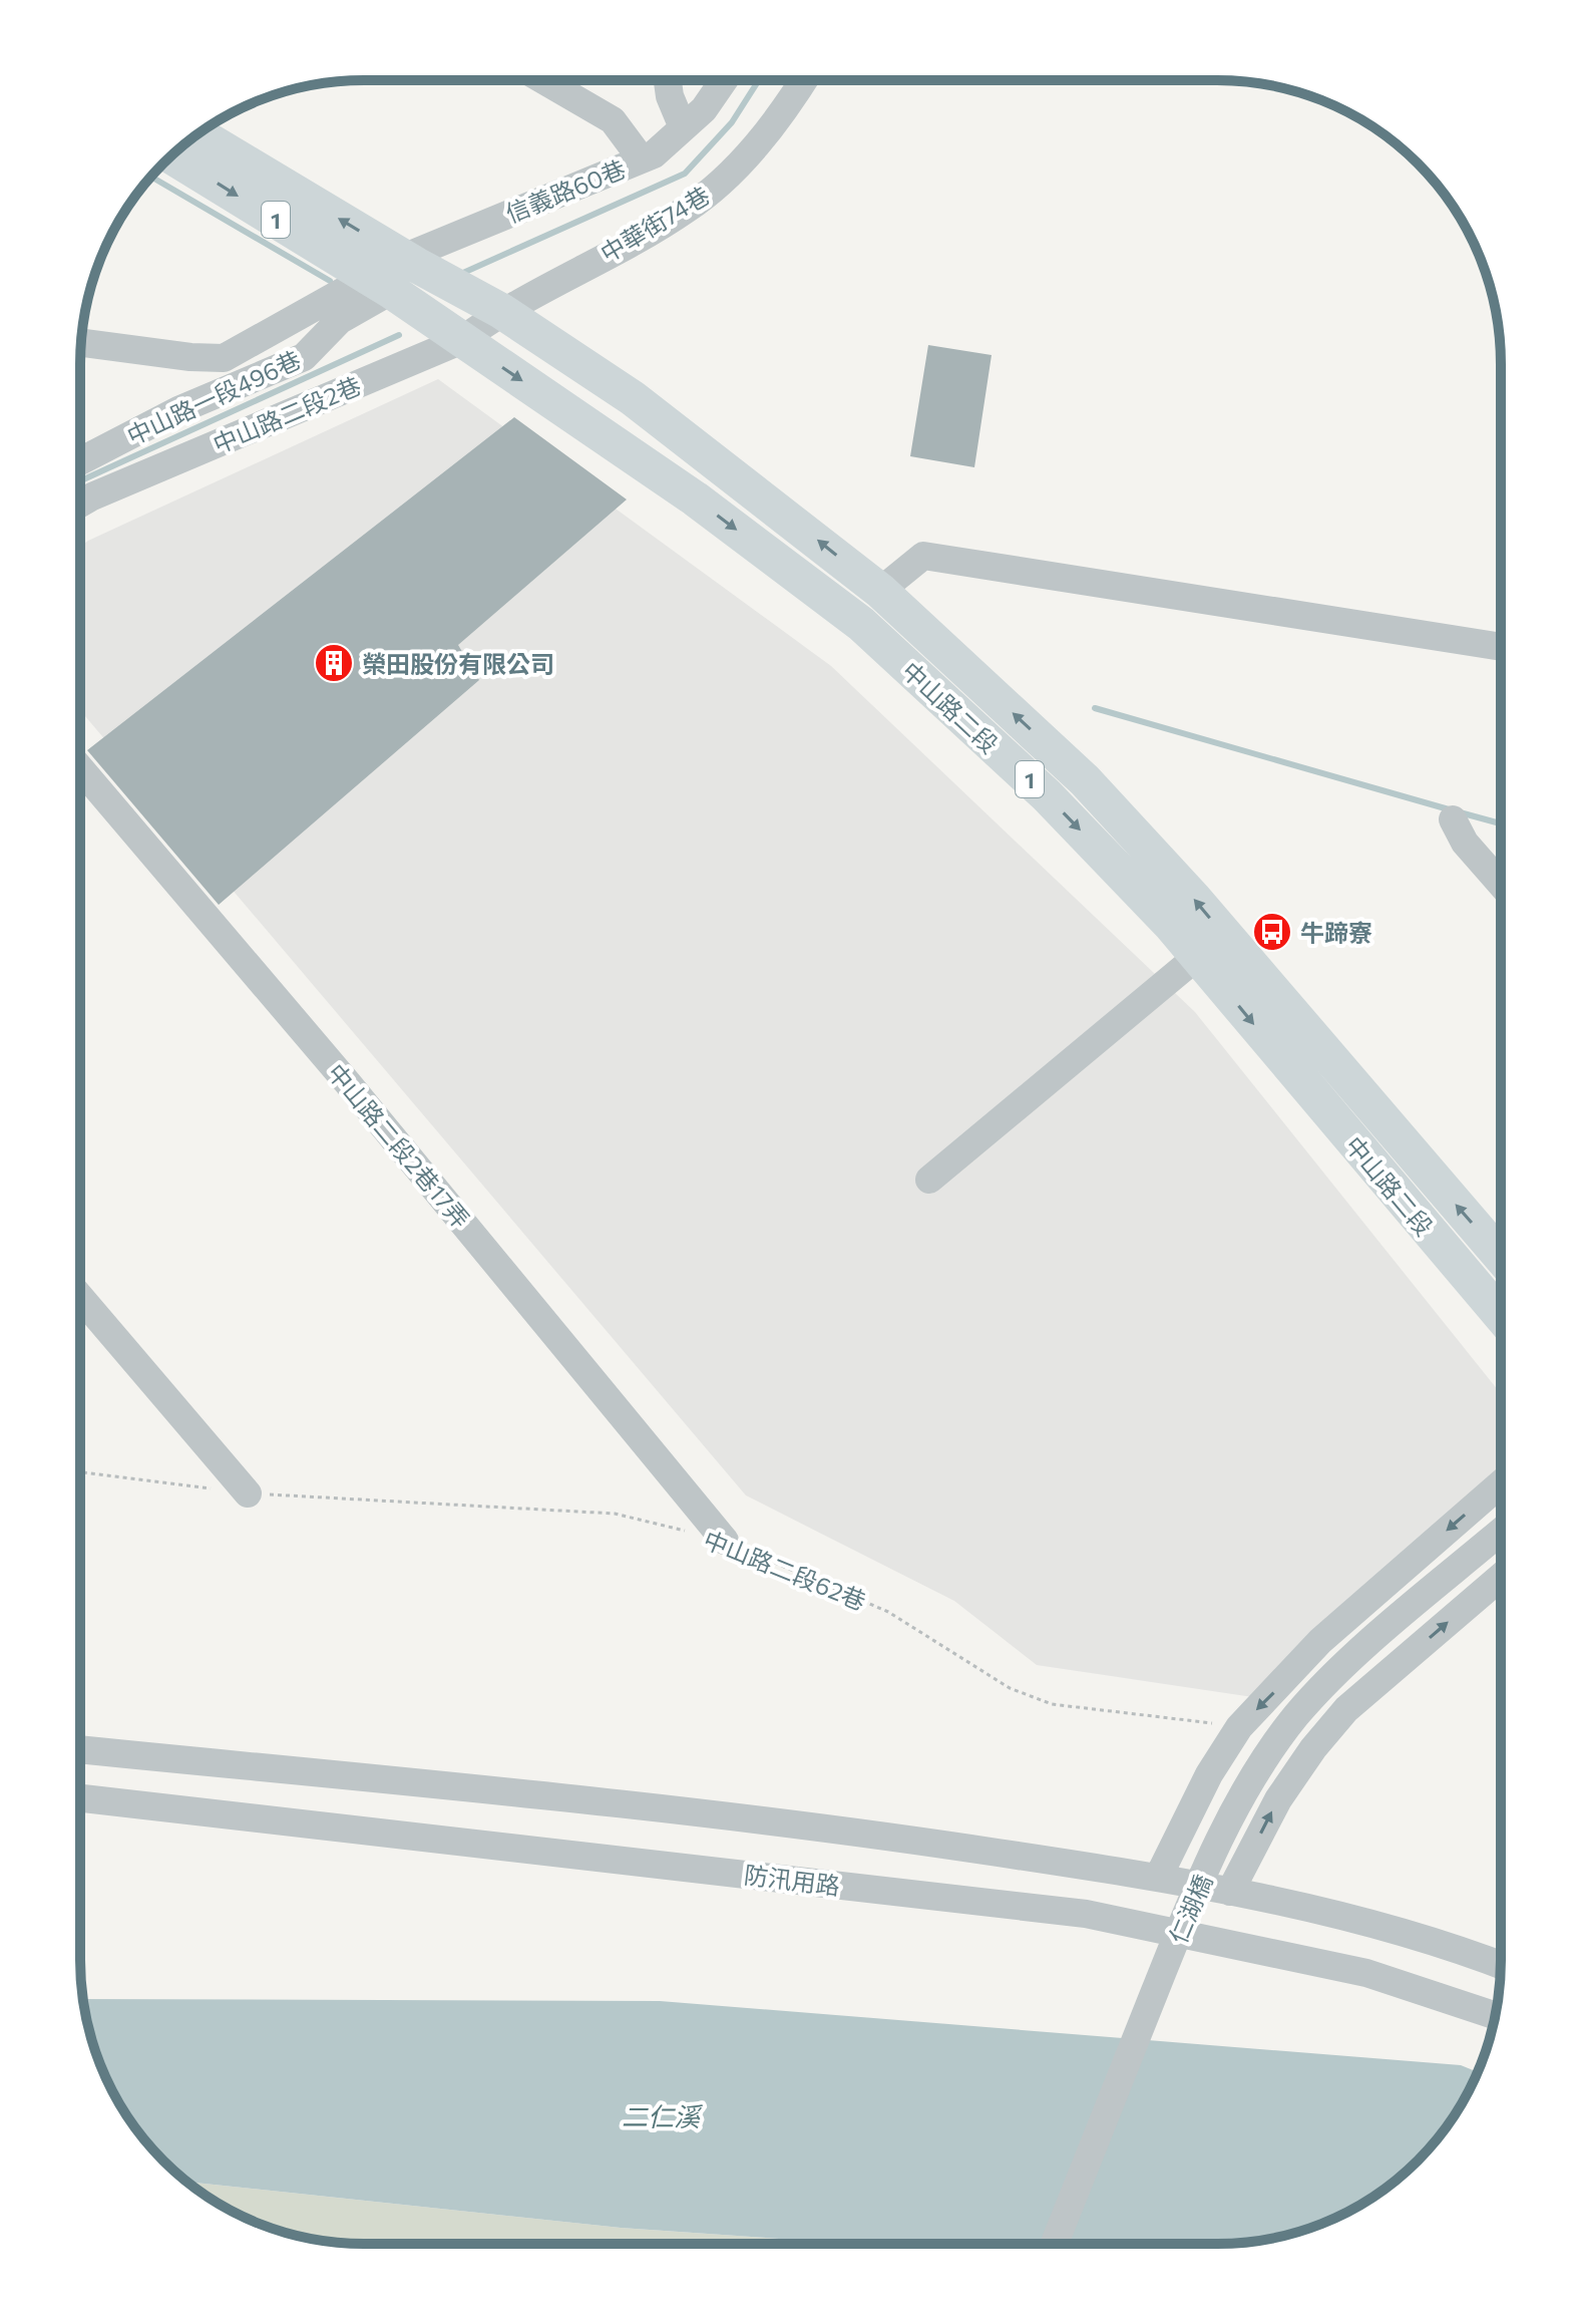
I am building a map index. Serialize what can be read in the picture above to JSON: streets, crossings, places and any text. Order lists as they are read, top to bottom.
{
  "streets": {
    "main road": ["1", "中山路二段"],
    "street": [
      "信義路60巷",
      "中華街74巷",
      "中山路一段496巷",
      "中山路二段2巷",
      "中山路二段2巷17弄",
      "防汛用路",
      "仁湖橋"
    ],
    "path": ["中山路二段62巷"]
  },
  "crossings": [
    ["信義路60巷", "1"],
    ["信義路60巷", "中山路一段496巷"],
    ["信義路60巷", "中山路二段"],
    ["1", "中山路一段496巷"],
    ["1", "中山路二段"],
    ["中華街74巷", "中山路二段2巷"],
    ["中華街74巷", "中山路二段"],
    ["中山路一段496巷", "中山路二段"],
    ["中山路二段2巷", "中山路二段"],
    ["中山路二段2巷17弄", "中山路二段62巷"]
  ],
  "water": ["二仁溪"],
  "places": {
    "building": ["榮田股份有限公司"],
    "bus stop": ["牛蹄寮"]
  }
}
